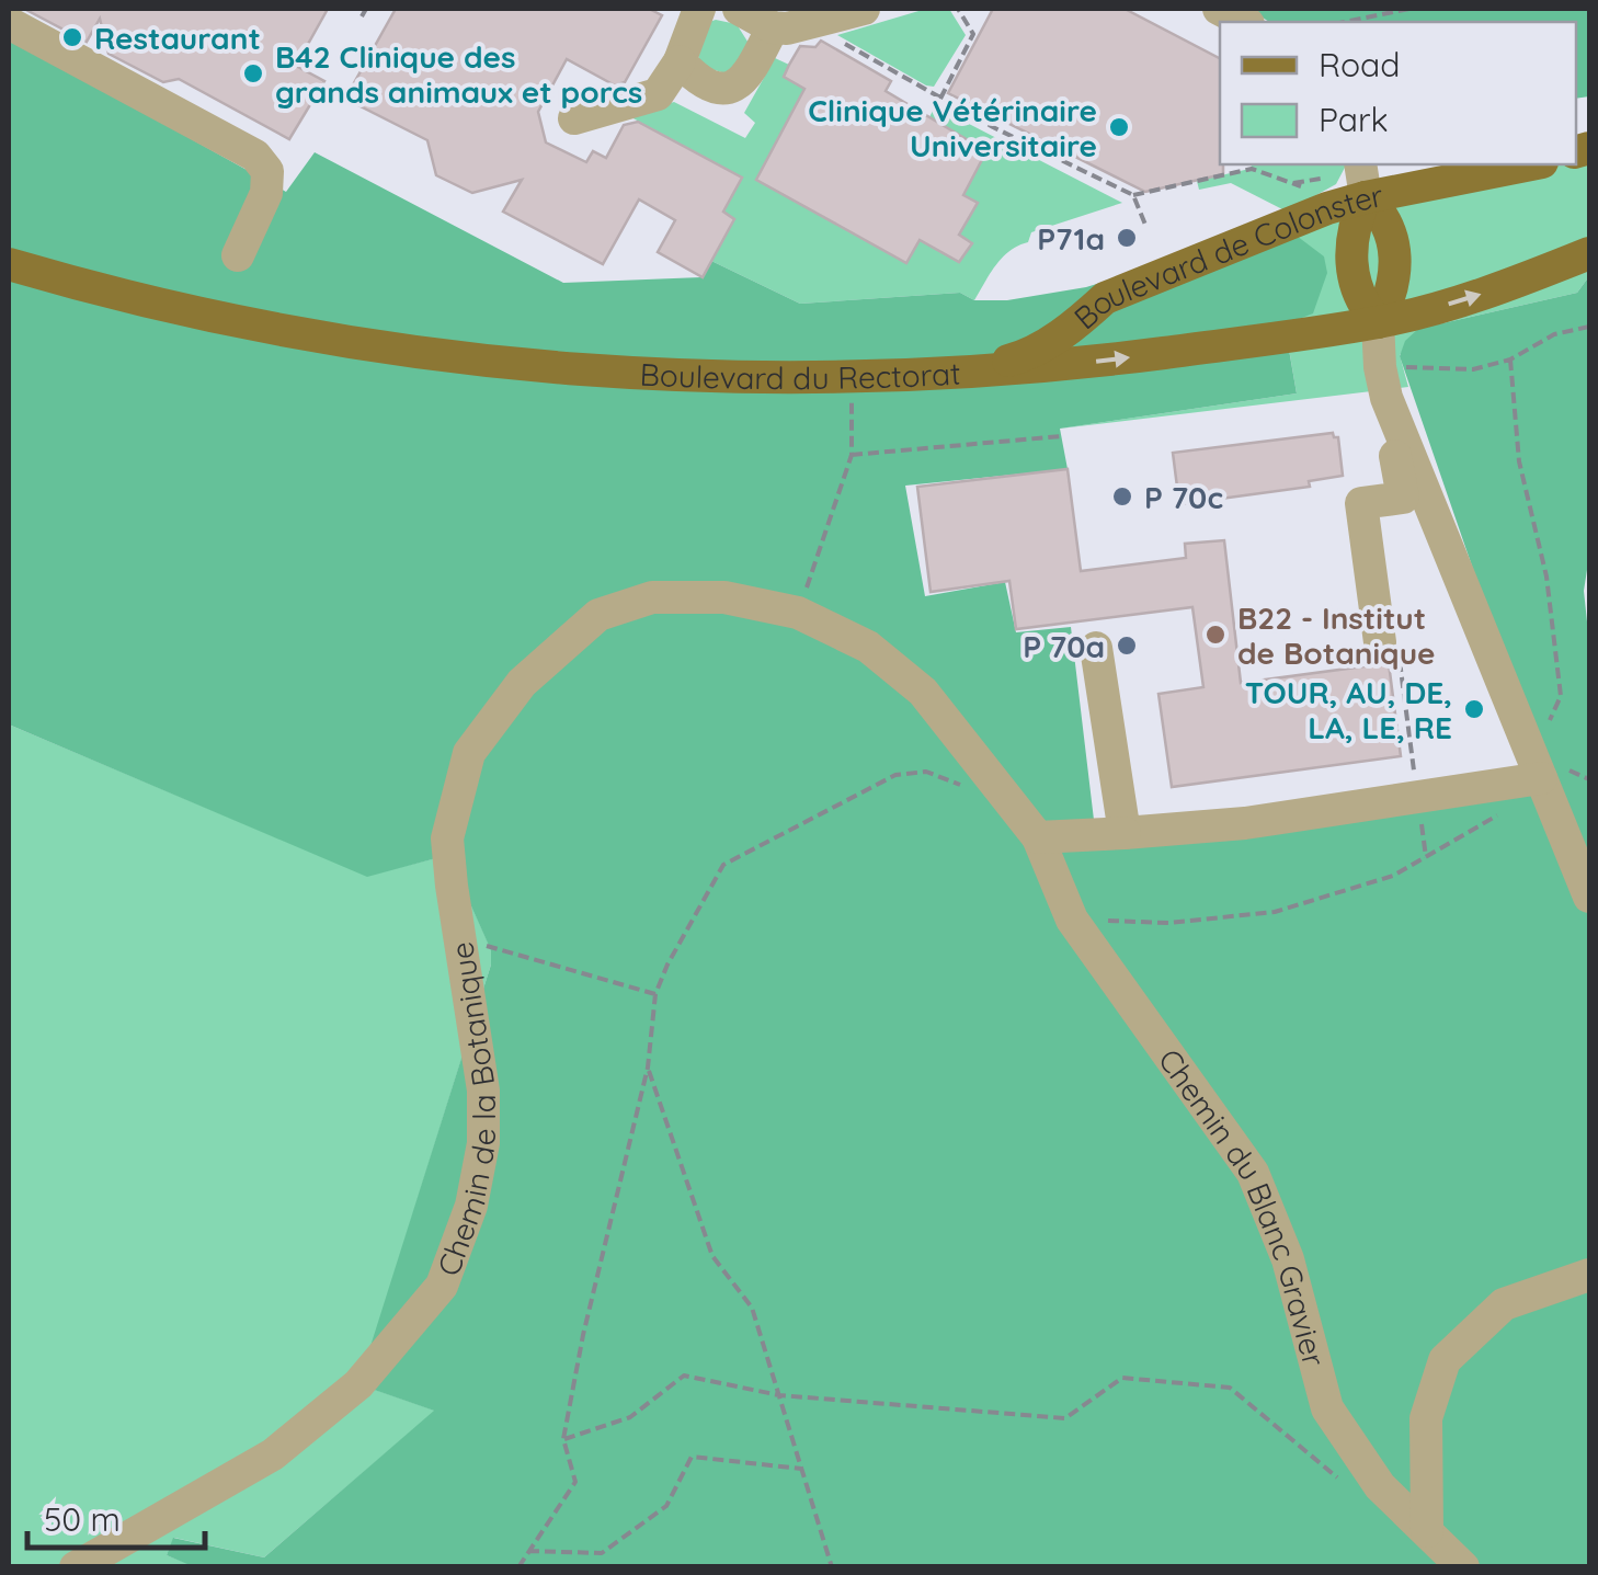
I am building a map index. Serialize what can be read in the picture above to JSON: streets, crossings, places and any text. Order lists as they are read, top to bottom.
{
  "streets": {
    "main road": ["Boulevard de Colonster", "Boulevard du Rectorat"],
    "street": ["Chemin de la Botanique", "Chemin du Blanc Gravier"]
  },
  "crossings": [
    ["Boulevard de Colonster", "Boulevard du Rectorat"],
    ["Chemin de la Botanique", "Chemin du Blanc Gravier"]
  ],
  "one_way": ["Boulevard du Rectorat"],
  "places": [
    "Restaurant",
    "B42 Clinique des grands animaux et porcs",
    "Clinique Vétérinaire Universitaire",
    "P71a",
    "P 70c",
    "B22 - Institut de Botanique",
    "P 70a",
    "TOUR, AU, DE, LA, LE, RE"
  ],
  "legend": ["Road", "Park"],
  "scale_bar": "50 m"
}
